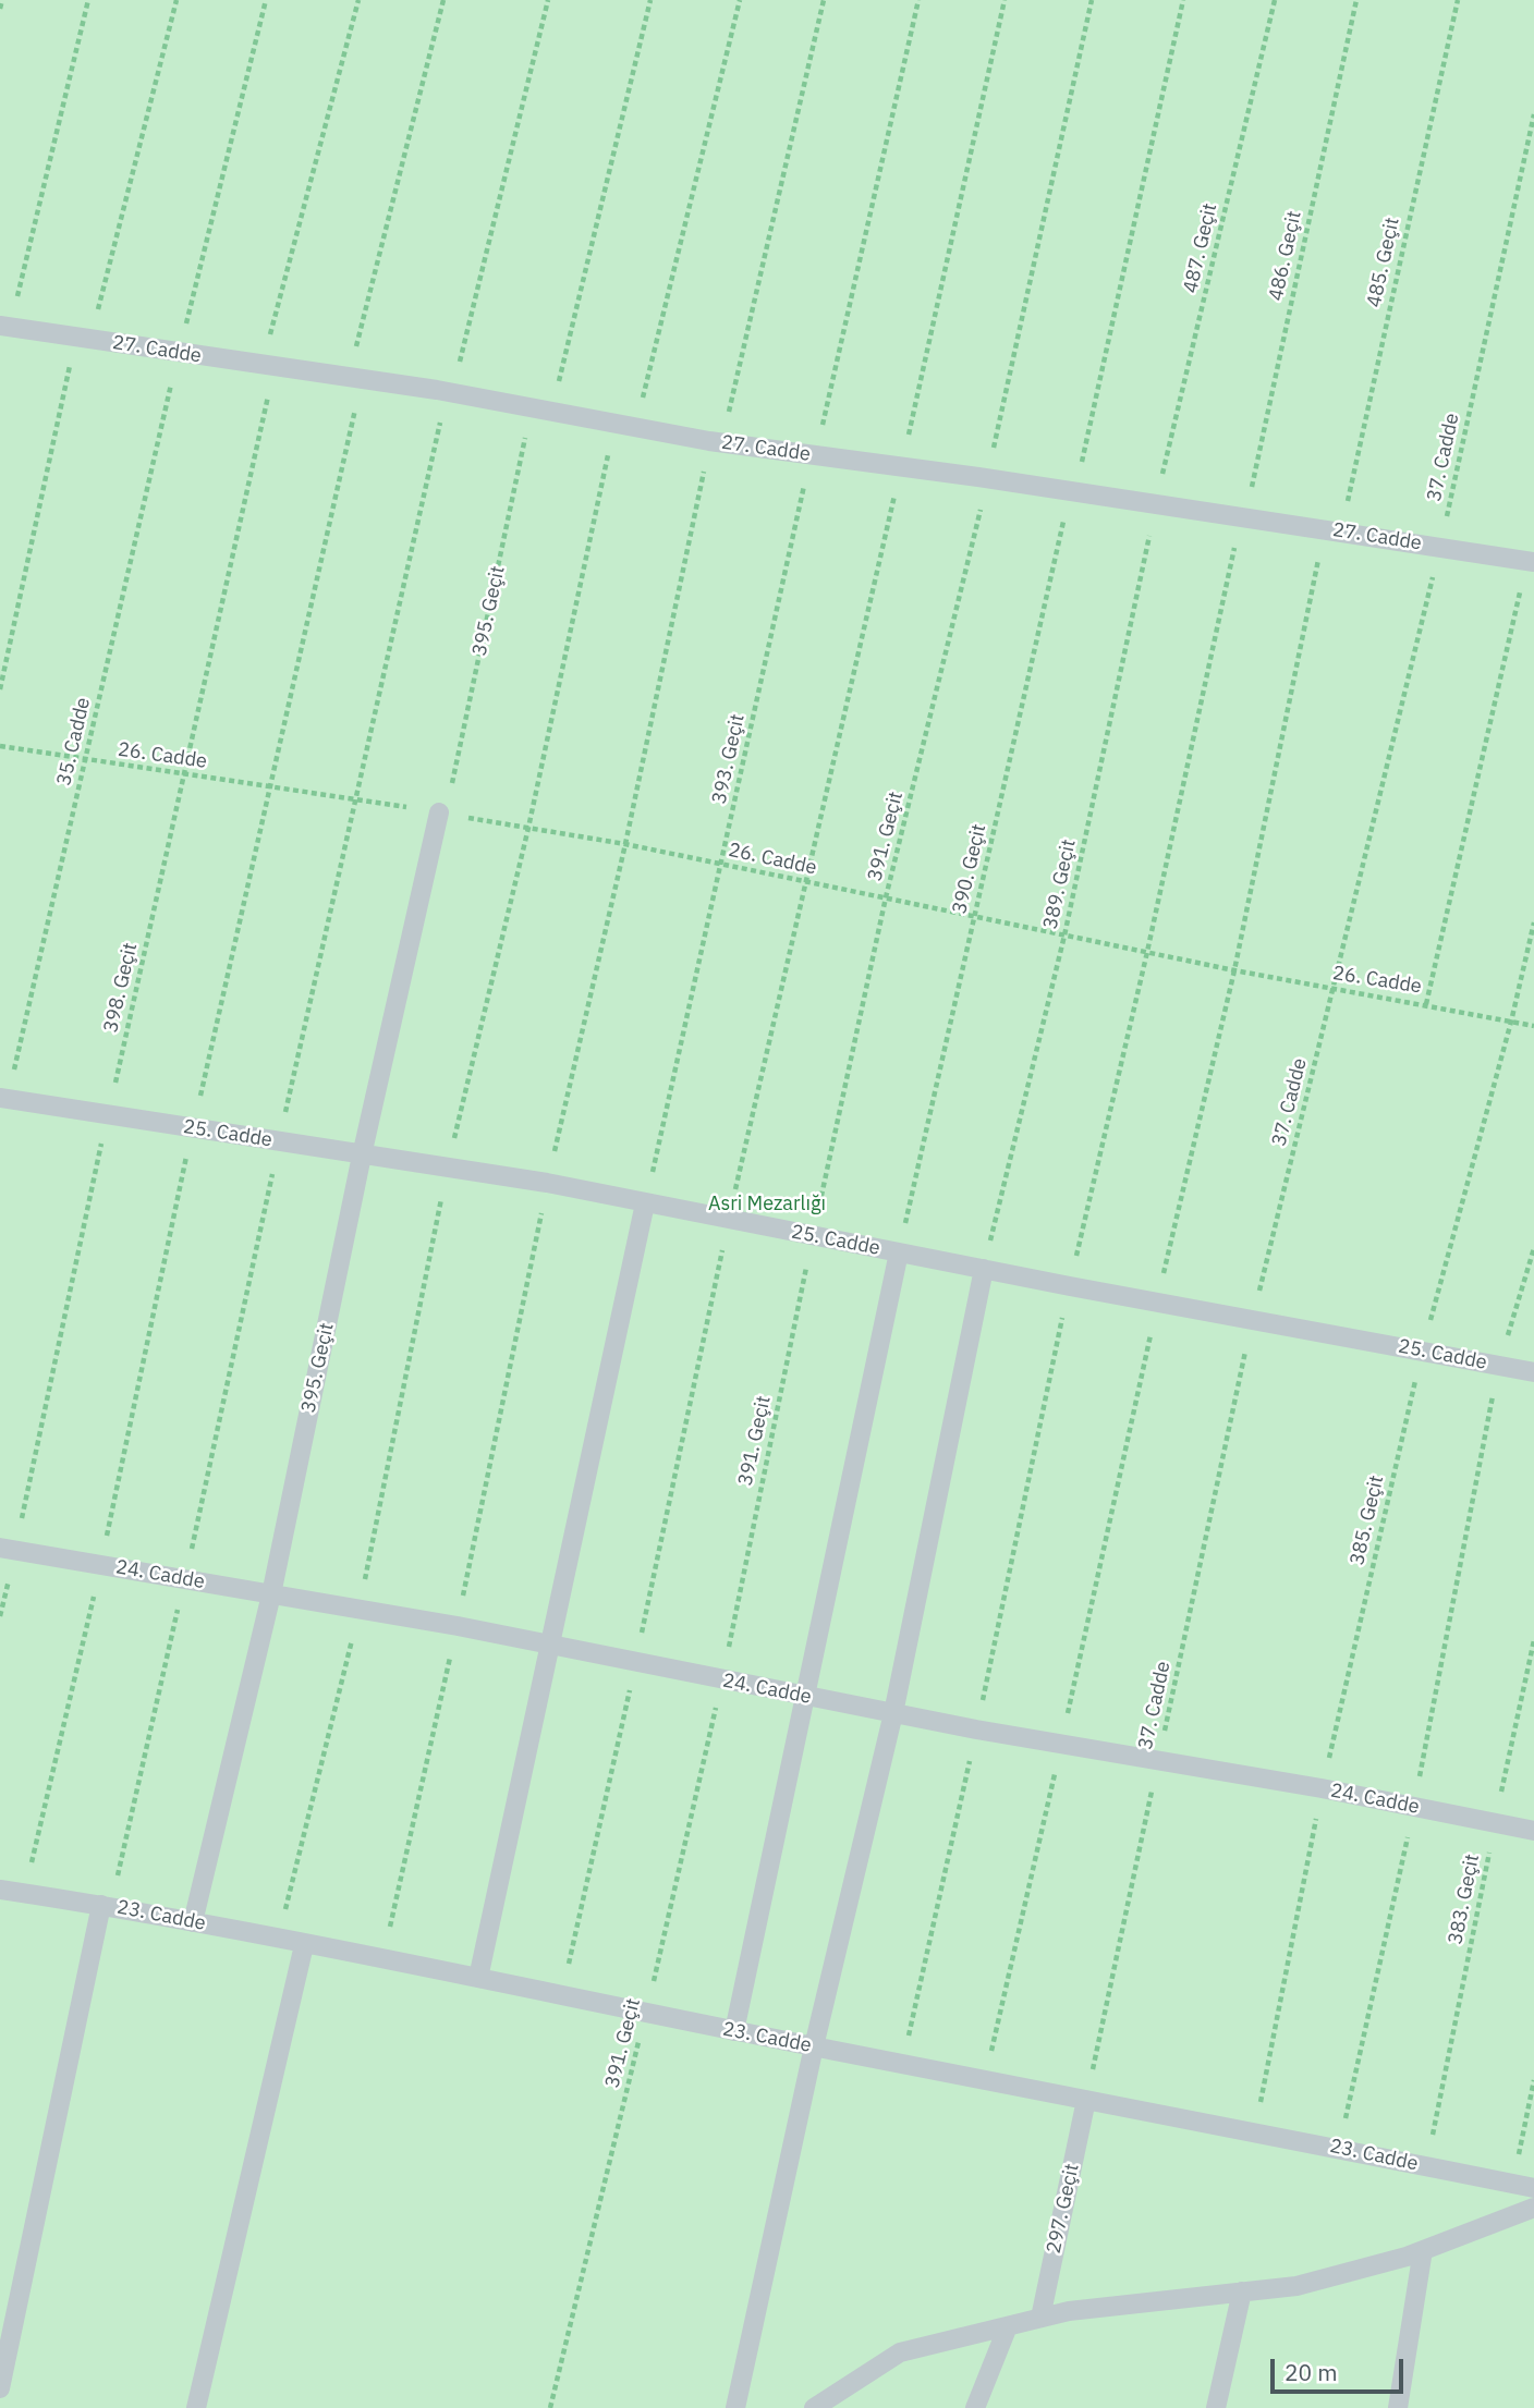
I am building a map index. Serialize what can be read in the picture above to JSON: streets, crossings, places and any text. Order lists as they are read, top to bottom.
{
  "streets": {
    "lane": [
      "27. Cadde",
      "395. Geçit",
      "25. Cadde",
      "24. Cadde",
      "23. Cadde",
      "297. Geçit"
    ],
    "path": [
      "487. Geçit",
      "486. Geçit",
      "485. Geçit",
      "37. Cadde",
      "35. Cadde",
      "26. Cadde",
      "393. Geçit",
      "391. Geçit",
      "390. Geçit",
      "389. Geçit",
      "398. Geçit",
      "385. Geçit",
      "383. Geçit"
    ]
  },
  "crossings": [
    ["487. Geçit", "27. Cadde"],
    ["487. Geçit", "389. Geçit"],
    ["486. Geçit", "27. Cadde"],
    ["485. Geçit", "27. Cadde"],
    ["27. Cadde", "37. Cadde"],
    ["27. Cadde", "395. Geçit"],
    ["27. Cadde", "35. Cadde"],
    ["27. Cadde", "393. Geçit"],
    ["27. Cadde", "391. Geçit"],
    ["27. Cadde", "390. Geçit"],
    ["27. Cadde", "389. Geçit"],
    ["27. Cadde", "398. Geçit"],
    ["37. Cadde", "26. Cadde"],
    ["37. Cadde", "25. Cadde"],
    ["37. Cadde", "24. Cadde"],
    ["37. Cadde", "23. Cadde"],
    ["37. Cadde", "297. Geçit"],
    ["395. Geçit", "26. Cadde"],
    ["395. Geçit", "25. Cadde"],
    ["395. Geçit", "24. Cadde"],
    ["395. Geçit", "23. Cadde"],
    ["35. Cadde", "26. Cadde"],
    ["35. Cadde", "25. Cadde"],
    ["26. Cadde", "393. Geçit"],
    ["26. Cadde", "391. Geçit"],
    ["26. Cadde", "390. Geçit"],
    ["26. Cadde", "389. Geçit"],
    ["26. Cadde", "398. Geçit"],
    ["26. Cadde", "385. Geçit"],
    ["393. Geçit", "25. Cadde"],
    ["391. Geçit", "25. Cadde"],
    ["391. Geçit", "24. Cadde"],
    ["391. Geçit", "23. Cadde"],
    ["390. Geçit", "25. Cadde"],
    ["389. Geçit", "25. Cadde"],
    ["398. Geçit", "25. Cadde"],
    ["398. Geçit", "24. Cadde"],
    ["25. Cadde", "385. Geçit"],
    ["385. Geçit", "24. Cadde"],
    ["385. Geçit", "23. Cadde"],
    ["24. Cadde", "383. Geçit"],
    ["383. Geçit", "23. Cadde"],
    ["23. Cadde", "297. Geçit"]
  ],
  "parks": ["Asri Mezarlığı"],
  "scale_bar": "20 m"
}
